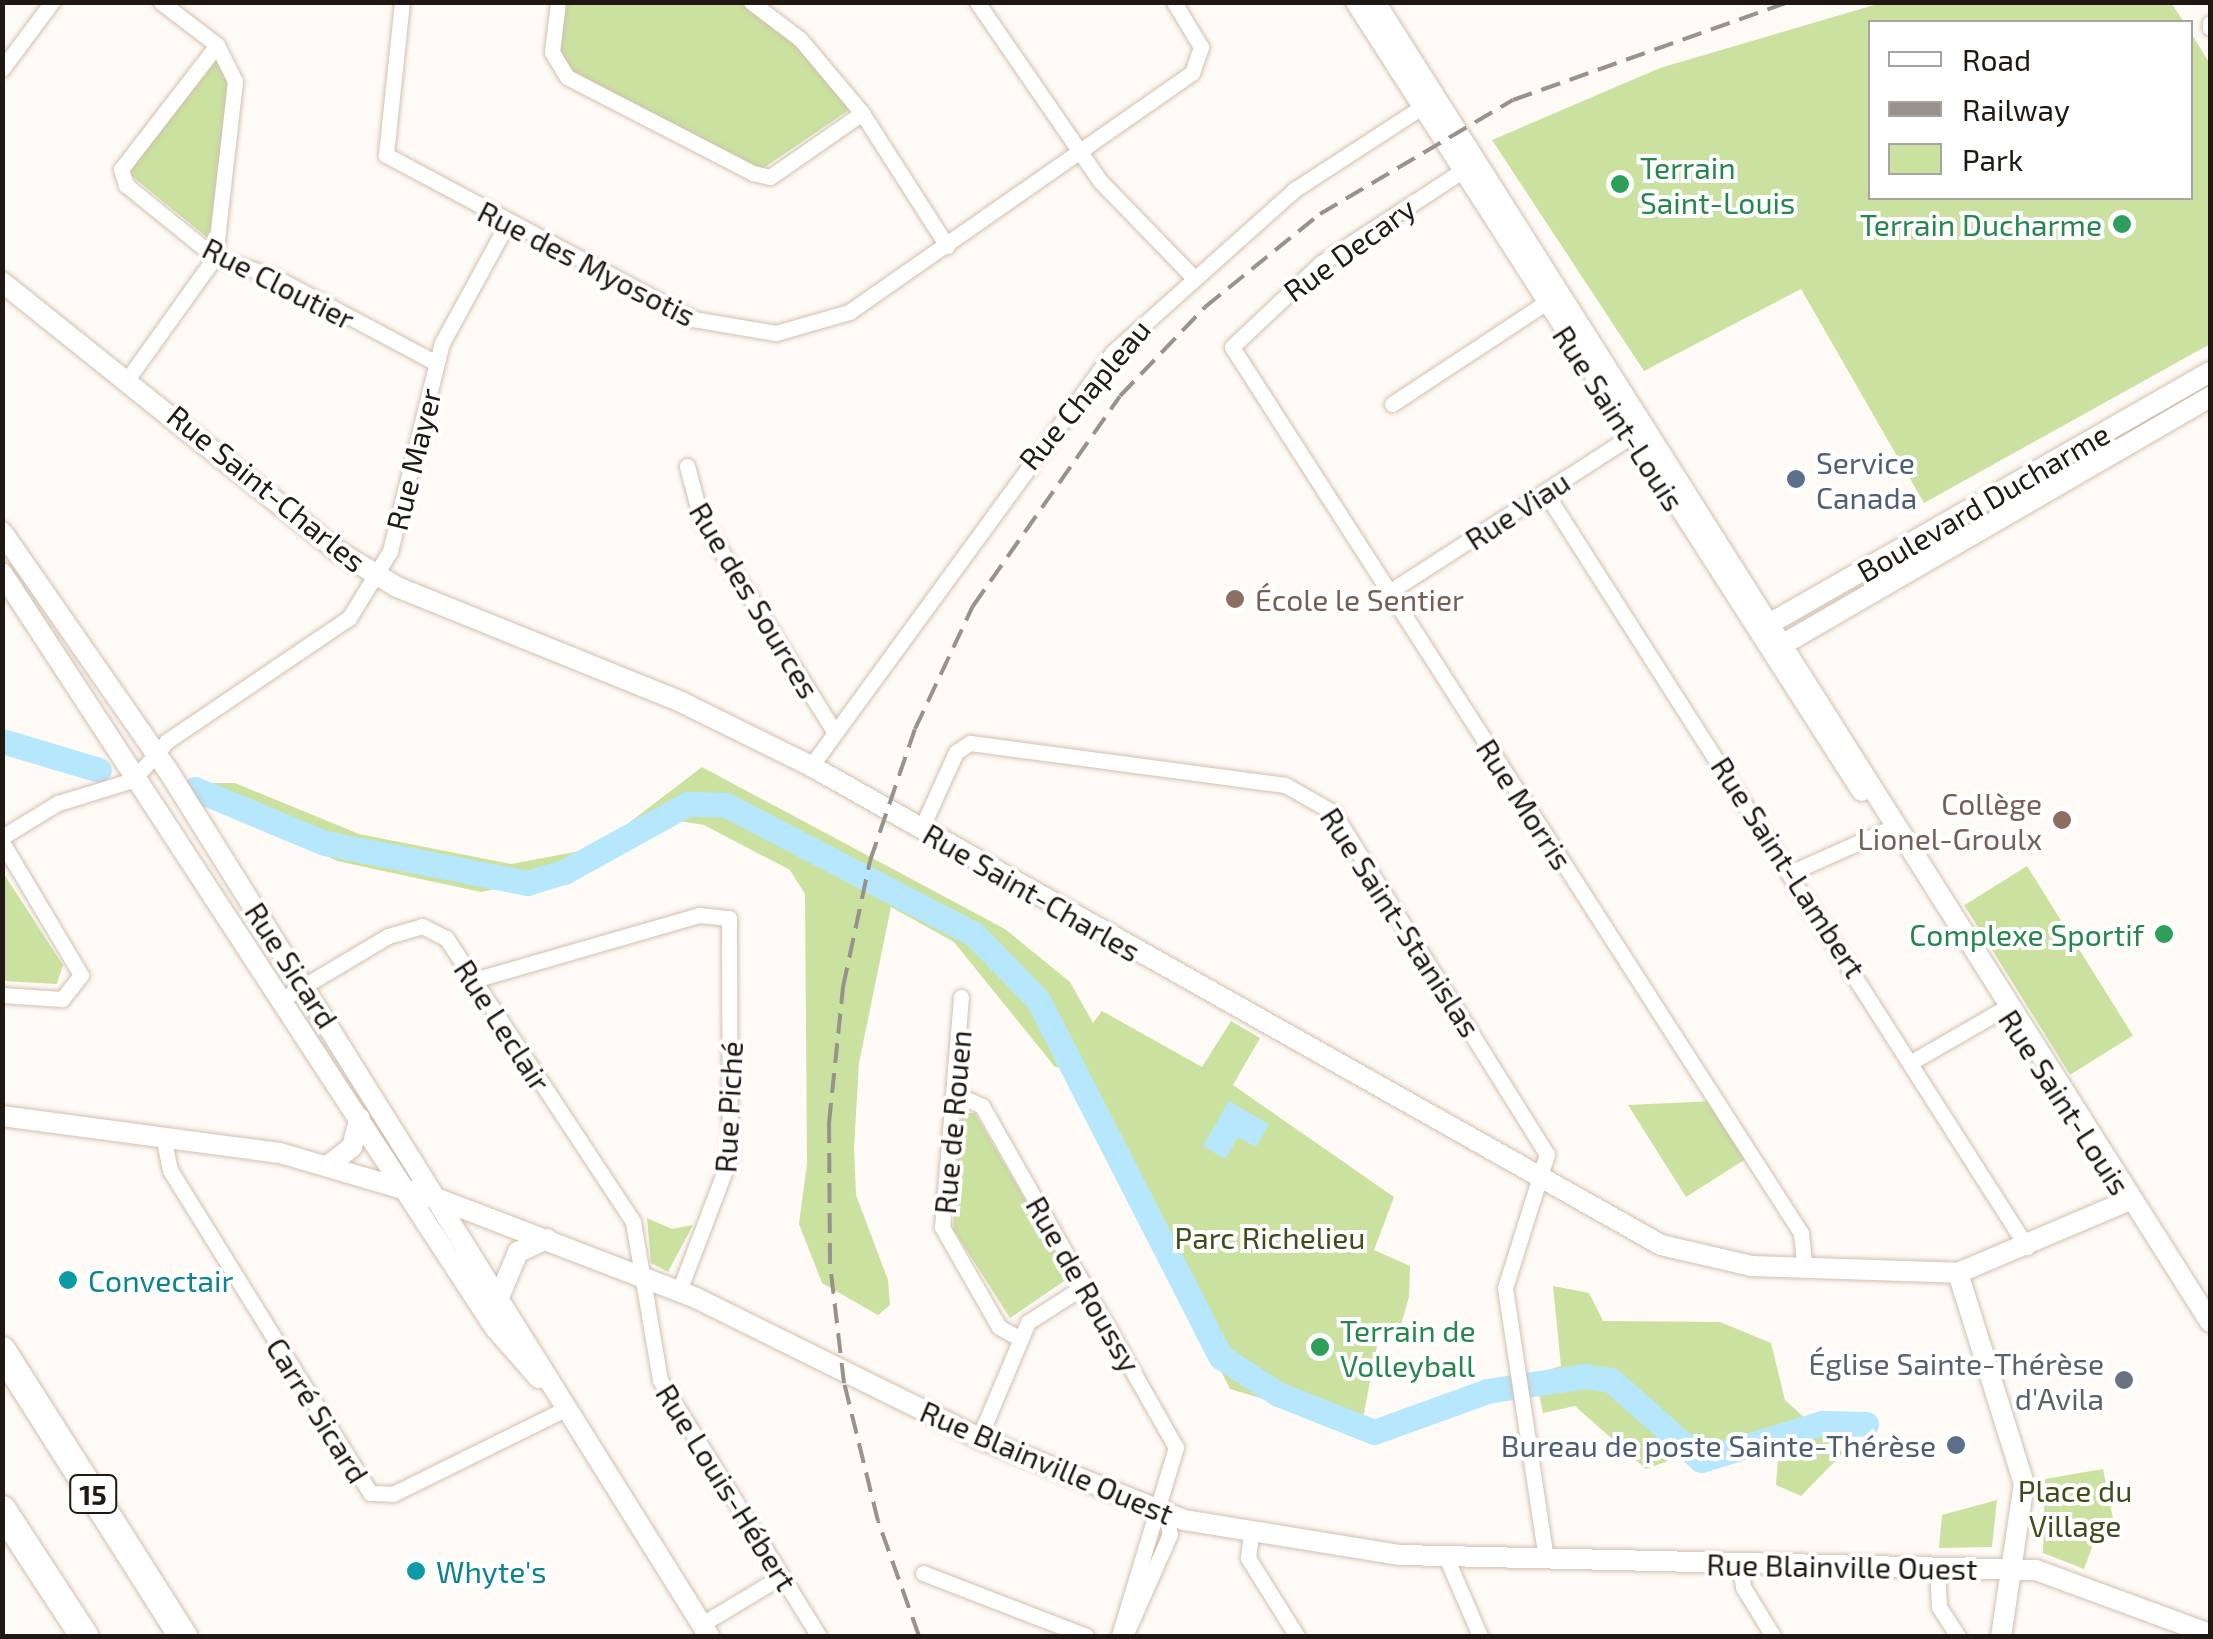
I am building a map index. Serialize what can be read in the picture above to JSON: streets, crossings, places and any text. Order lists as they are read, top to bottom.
{
  "streets": {
    "highway": ["15"],
    "street": [
      "Rue Decary",
      "Rue des Myosotis",
      "Rue Cloutier",
      "Rue Chapleau",
      "Rue Saint-Louis",
      "Rue Mayer",
      "Rue Saint-Charles",
      "Boulevard Ducharme",
      "Rue Viau",
      "Rue des Sources",
      "Rue Morris",
      "Rue Saint-Lambert",
      "Rue Saint-Stanislas",
      "Rue Sicard",
      "Rue Leclair",
      "Rue Piché",
      "Rue de Rouen",
      "Rue de Roussy",
      "Carré Sicard",
      "Rue Blainville Ouest",
      "Rue Louis-Hébert"
    ]
  },
  "crossings": [
    ["Rue Decary", "Rue Saint-Louis"],
    ["Rue Decary", "Rue Morris"],
    ["Rue des Myosotis", "Rue Mayer"],
    ["Rue Cloutier", "Rue Mayer"],
    ["Rue Chapleau", "Rue Saint-Louis"],
    ["Rue Chapleau", "Rue Saint-Charles"],
    ["Rue Chapleau", "Rue des Sources"],
    ["Rue Saint-Louis", "Rue Saint-Charles"],
    ["Rue Saint-Louis", "Boulevard Ducharme"],
    ["Rue Saint-Louis", "Rue Viau"],
    ["Rue Mayer", "Rue Saint-Charles"],
    ["Rue Mayer", "Rue Sicard"],
    ["Rue Saint-Charles", "Rue Morris"],
    ["Rue Saint-Charles", "Rue Saint-Lambert"],
    ["Rue Saint-Charles", "Rue Saint-Stanislas"],
    ["Rue Viau", "Rue Morris"],
    ["Rue Viau", "Rue Saint-Lambert"],
    ["Rue Sicard", "Rue Leclair"],
    ["Rue Sicard", "Carré Sicard"],
    ["Rue Sicard", "Rue Blainville Ouest"],
    ["Rue Sicard", "Rue Louis-Hébert"],
    ["Rue Leclair", "Rue Piché"],
    ["Rue Leclair", "Rue Blainville Ouest"],
    ["Rue Leclair", "Rue Louis-Hébert"],
    ["Rue Piché", "Rue Blainville Ouest"],
    ["Rue de Rouen", "Rue de Roussy"],
    ["Rue de Roussy", "Rue Blainville Ouest"],
    ["Carré Sicard", "Rue Blainville Ouest"],
    ["Rue Blainville Ouest", "Rue Louis-Hébert"]
  ],
  "parks": ["Parc Richelieu", "Place du Village"],
  "places": [
    "Terrain Saint-Louis",
    "Terrain Ducharme",
    "Service Canada",
    "École le Sentier",
    "Collège Lionel-Groulx",
    "Complexe Sportif",
    "Convectair",
    "Terrain de Volleyball",
    "Église Sainte-Thérèse d'Avila",
    "Bureau de poste Sainte-Thérèse",
    "Whyte's"
  ],
  "legend": ["Road", "Railway", "Park"]
}
